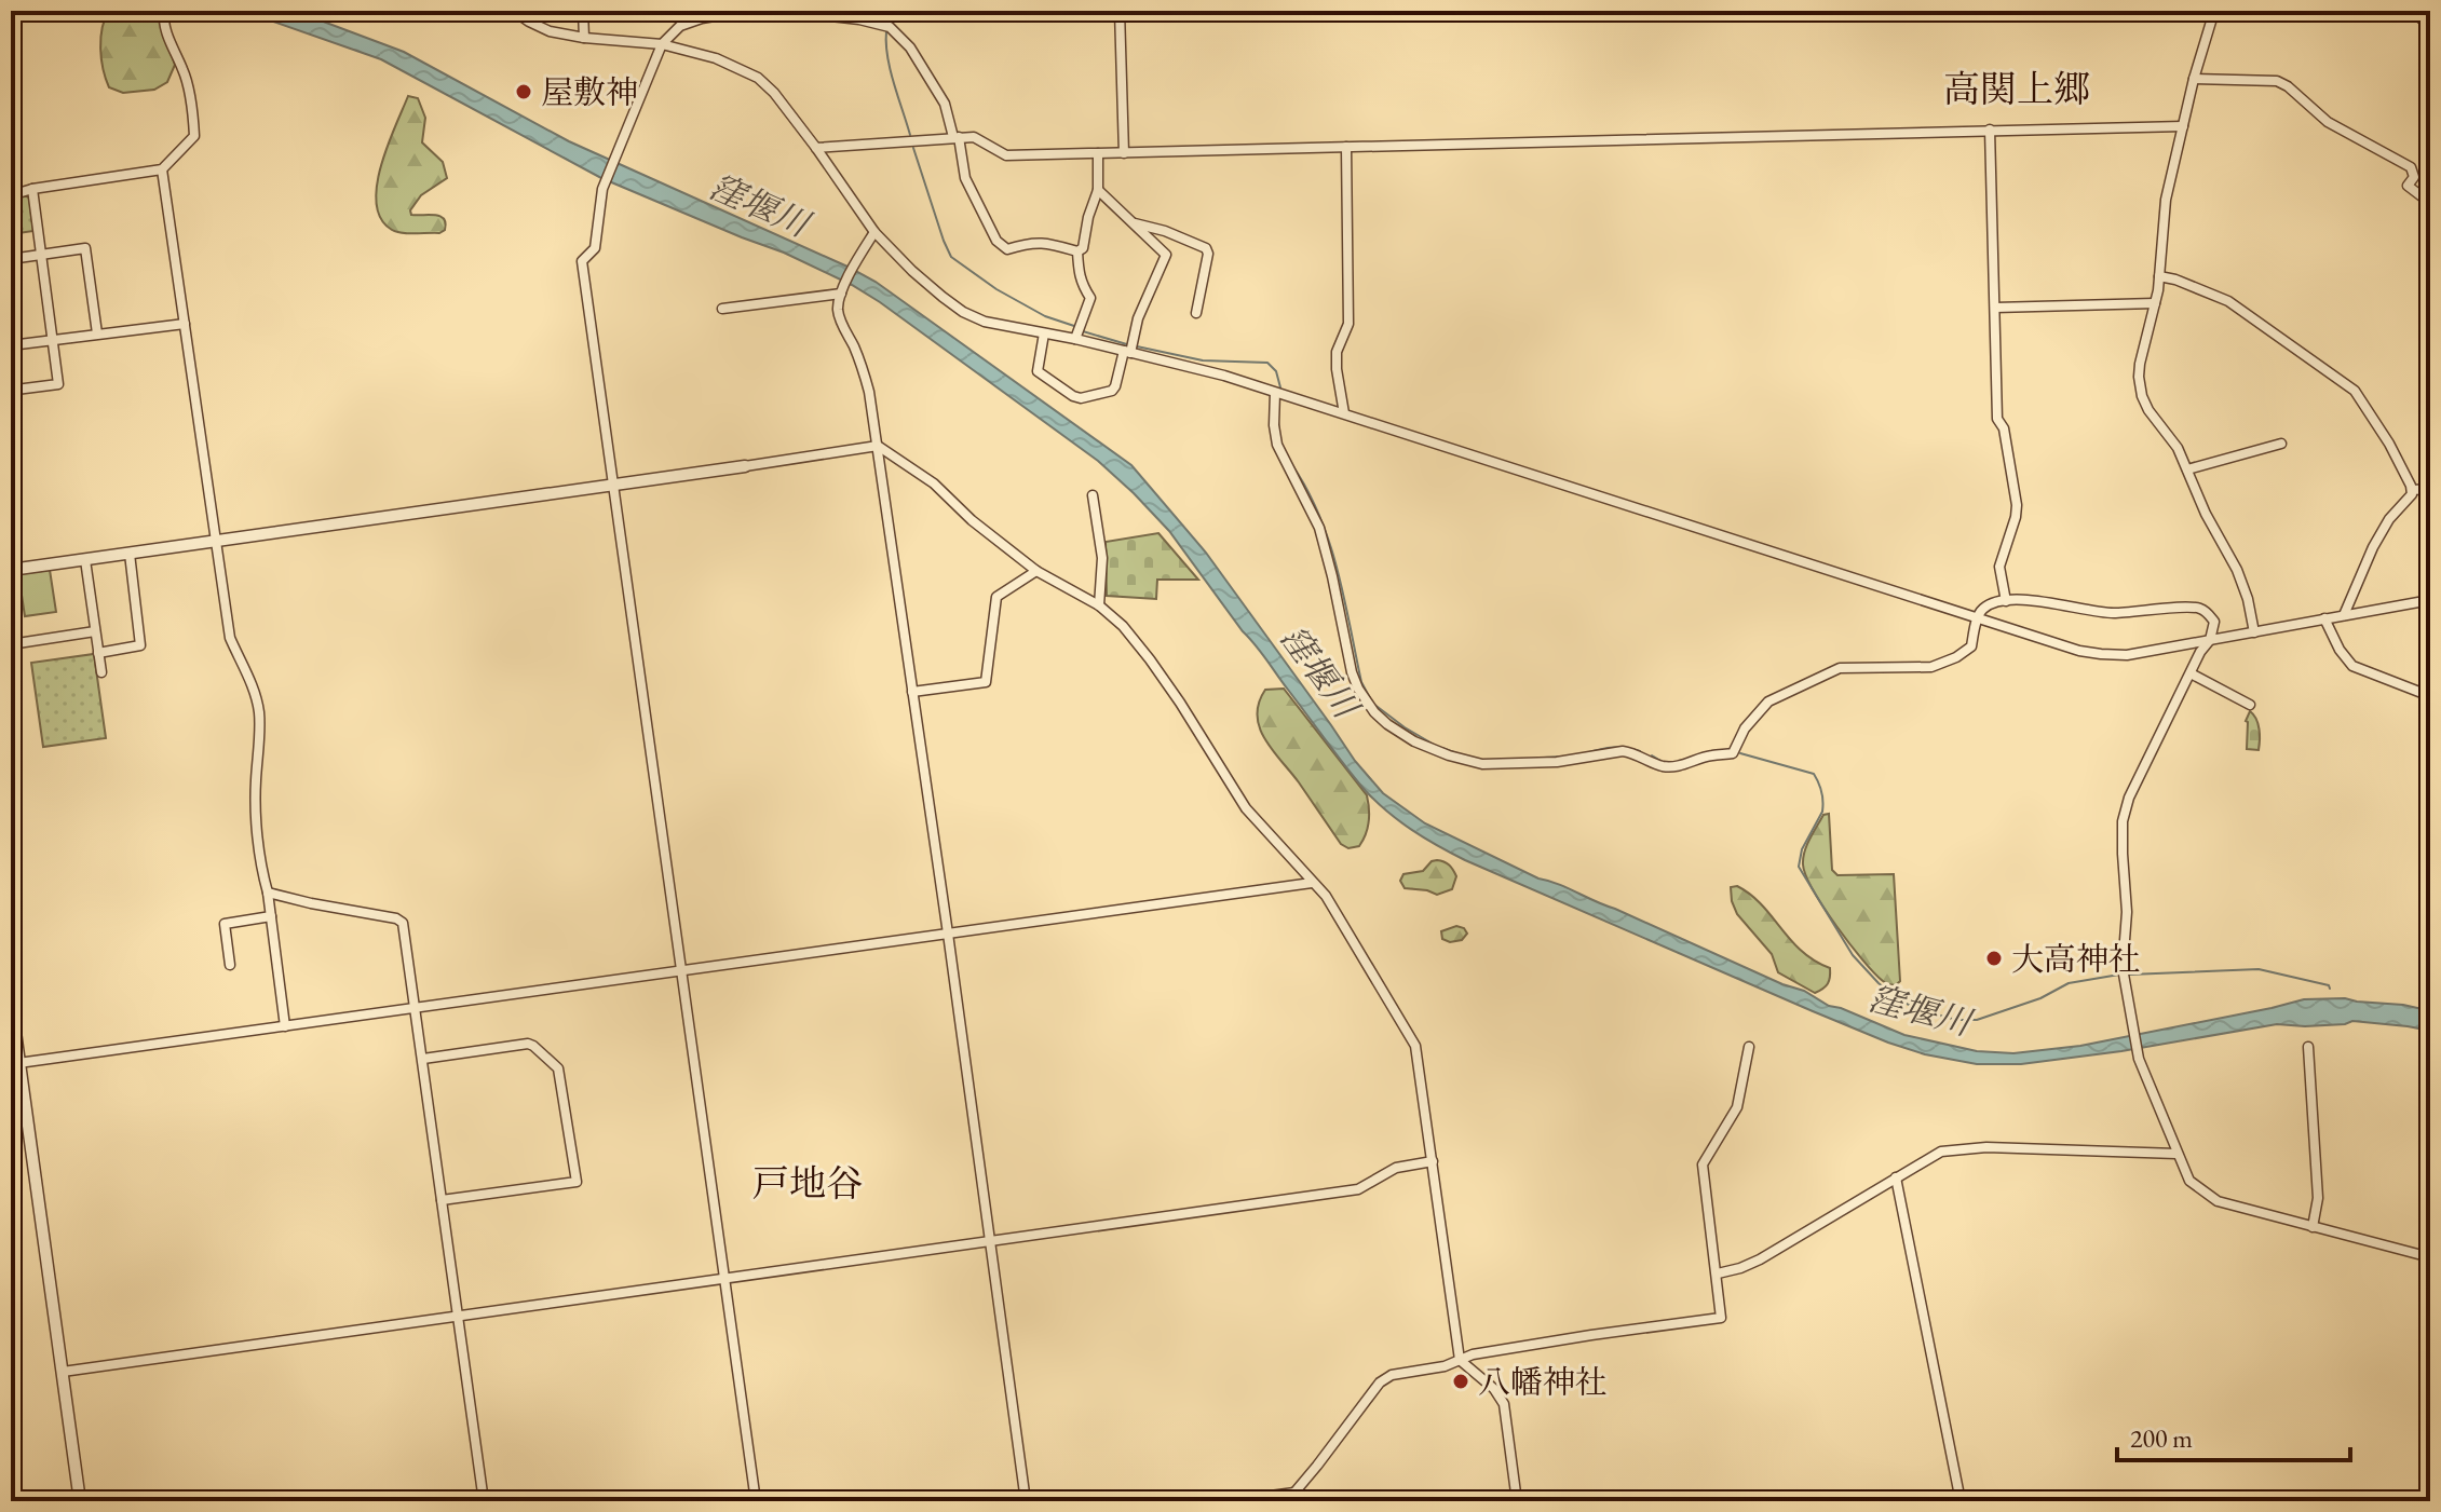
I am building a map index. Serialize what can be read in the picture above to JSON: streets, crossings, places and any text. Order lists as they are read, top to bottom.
{
  "districts": ["高関上郷", "戸地谷"],
  "water": ["窪堰川"],
  "places": ["屋敷神", "大高神社", "八幡神社"],
  "scale_bar": "200 m"
}
